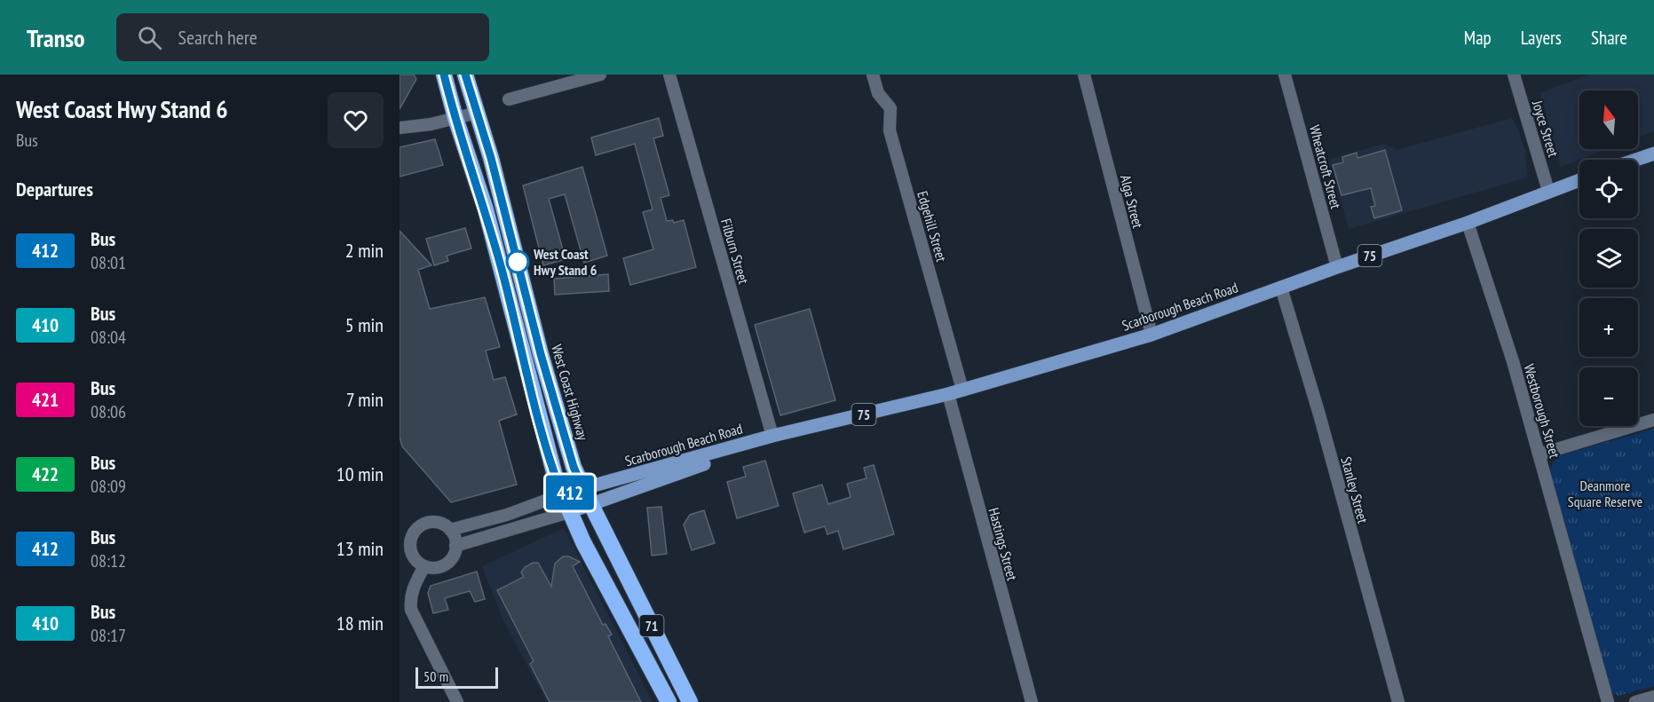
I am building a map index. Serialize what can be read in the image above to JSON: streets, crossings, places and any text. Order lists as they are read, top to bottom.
{
  "streets": {
    "highway": ["West Coast Highway", "71"],
    "main road": ["75", "Scarborough Beach Road"],
    "street": [
      "Joyce Street",
      "Wheatcroft Street",
      "Alga Street",
      "Edgehill Street",
      "Filburn Street",
      "Westborough Street",
      "Stanley Street",
      "Hastings Street"
    ]
  },
  "crossings": [
    ["Joyce Street", "Scarborough Beach Road"],
    ["Wheatcroft Street", "Scarborough Beach Road"],
    ["Alga Street", "Scarborough Beach Road"],
    ["Edgehill Street", "Scarborough Beach Road"],
    ["Filburn Street", "Scarborough Beach Road"],
    ["Scarborough Beach Road", "West Coast Highway"],
    ["Scarborough Beach Road", "Westborough Street"],
    ["Scarborough Beach Road", "Stanley Street"],
    ["Scarborough Beach Road", "Hastings Street"],
    ["Scarborough Beach Road", "71"]
  ],
  "parks": ["Deanmore Square Reserve"],
  "places": ["West Coast Hwy Stand 6"],
  "lines": ["bus line 412"],
  "scale_bar": "50 m",
  "north": "top",
  "page": {
    "header": "Transo",
    "search": "Search here",
    "nav": ["Map", "Layers", "Share"],
    "heading": [
      ["West Coast Hwy Stand 6", "Bus"],
      "Departures"
    ],
    "on_map": "412",
    "map_buttons": ["+", "−"],
    "list": [
      {
        "mark": "412",
        "name": "Bus",
        "note": "08:01",
        "value": "2 min"
      },
      {
        "mark": "410",
        "name": "Bus",
        "note": "08:04",
        "value": "5 min"
      },
      {
        "mark": "421",
        "name": "Bus",
        "note": "08:06",
        "value": "7 min"
      },
      {
        "mark": "422",
        "name": "Bus",
        "note": "08:09",
        "value": "10 min"
      },
      {
        "mark": "412",
        "name": "Bus",
        "note": "08:12",
        "value": "13 min"
      },
      {
        "mark": "410",
        "name": "Bus",
        "note": "08:17",
        "value": "18 min"
      }
    ],
    "scale": "50 m"
  }
}
